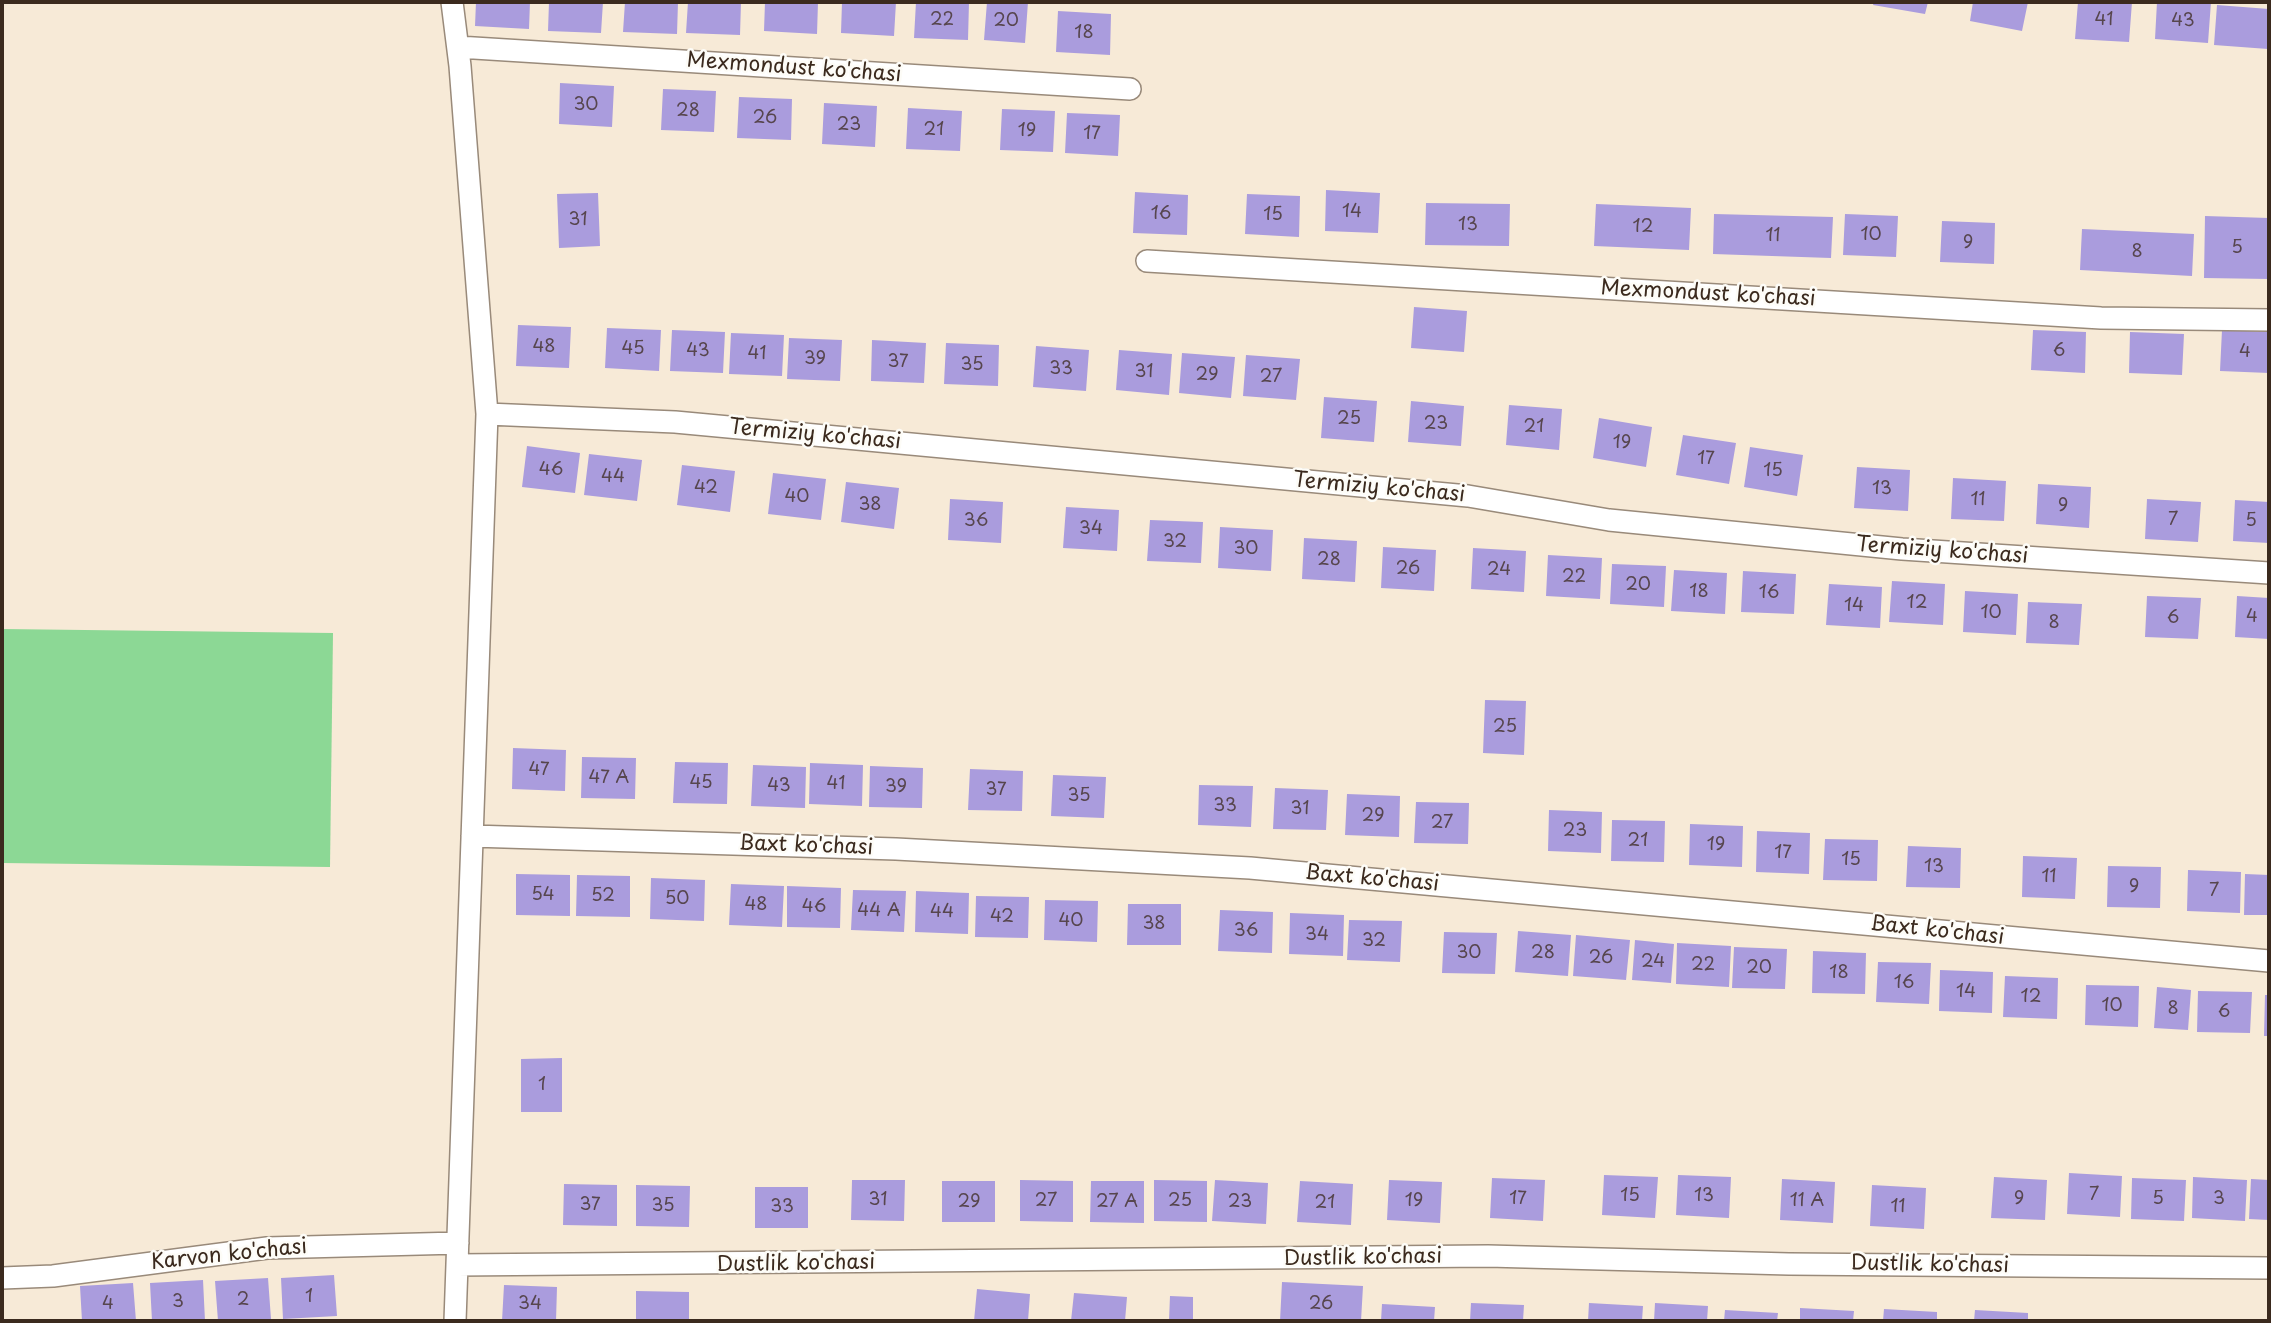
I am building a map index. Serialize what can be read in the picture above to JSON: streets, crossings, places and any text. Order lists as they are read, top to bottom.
{
  "streets": {
    "street": [
      "Mexmondust ko'chasi",
      "Termiziy ko'chasi",
      "Baxt ko'chasi",
      "Karvon ko'chasi",
      "Dustlik ko'chasi"
    ]
  },
  "house_numbers": [
    "22",
    "41",
    "20",
    "43",
    "18",
    "30",
    "28",
    "26",
    "23",
    "21",
    "19",
    "17",
    "14",
    "16",
    "15",
    "31",
    "13",
    "12",
    "10",
    "11",
    "9",
    "5",
    "8",
    "48",
    "45",
    "43",
    "6",
    "4",
    "41",
    "39",
    "37",
    "35",
    "33",
    "31",
    "29",
    "27",
    "25",
    "23",
    "21",
    "19",
    "17",
    "46",
    "15",
    "44",
    "42",
    "13",
    "40",
    "11",
    "38",
    "9",
    "7",
    "36",
    "5",
    "34",
    "32",
    "30",
    "28",
    "26",
    "24",
    "22",
    "20",
    "18",
    "16",
    "12",
    "14",
    "10",
    "4",
    "6",
    "8",
    "25",
    "47",
    "47 А",
    "45",
    "41",
    "43",
    "39",
    "37",
    "35",
    "33",
    "31",
    "29",
    "27",
    "23",
    "21",
    "19",
    "17",
    "15",
    "13",
    "11",
    "9",
    "7",
    "54",
    "52",
    "50",
    "48",
    "46",
    "44 А",
    "44",
    "42",
    "40",
    "38",
    "36",
    "34",
    "32",
    "30",
    "28",
    "26",
    "24",
    "22",
    "20",
    "18",
    "16",
    "14",
    "12",
    "10",
    "8",
    "6",
    "1",
    "7",
    "15",
    "13",
    "17",
    "9",
    "5",
    "3",
    "31",
    "27",
    "25",
    "19",
    "11 А",
    "29",
    "27 А",
    "23",
    "21",
    "37",
    "35",
    "33",
    "11",
    "1",
    "2",
    "3",
    "4",
    "34",
    "26"
  ]
}
